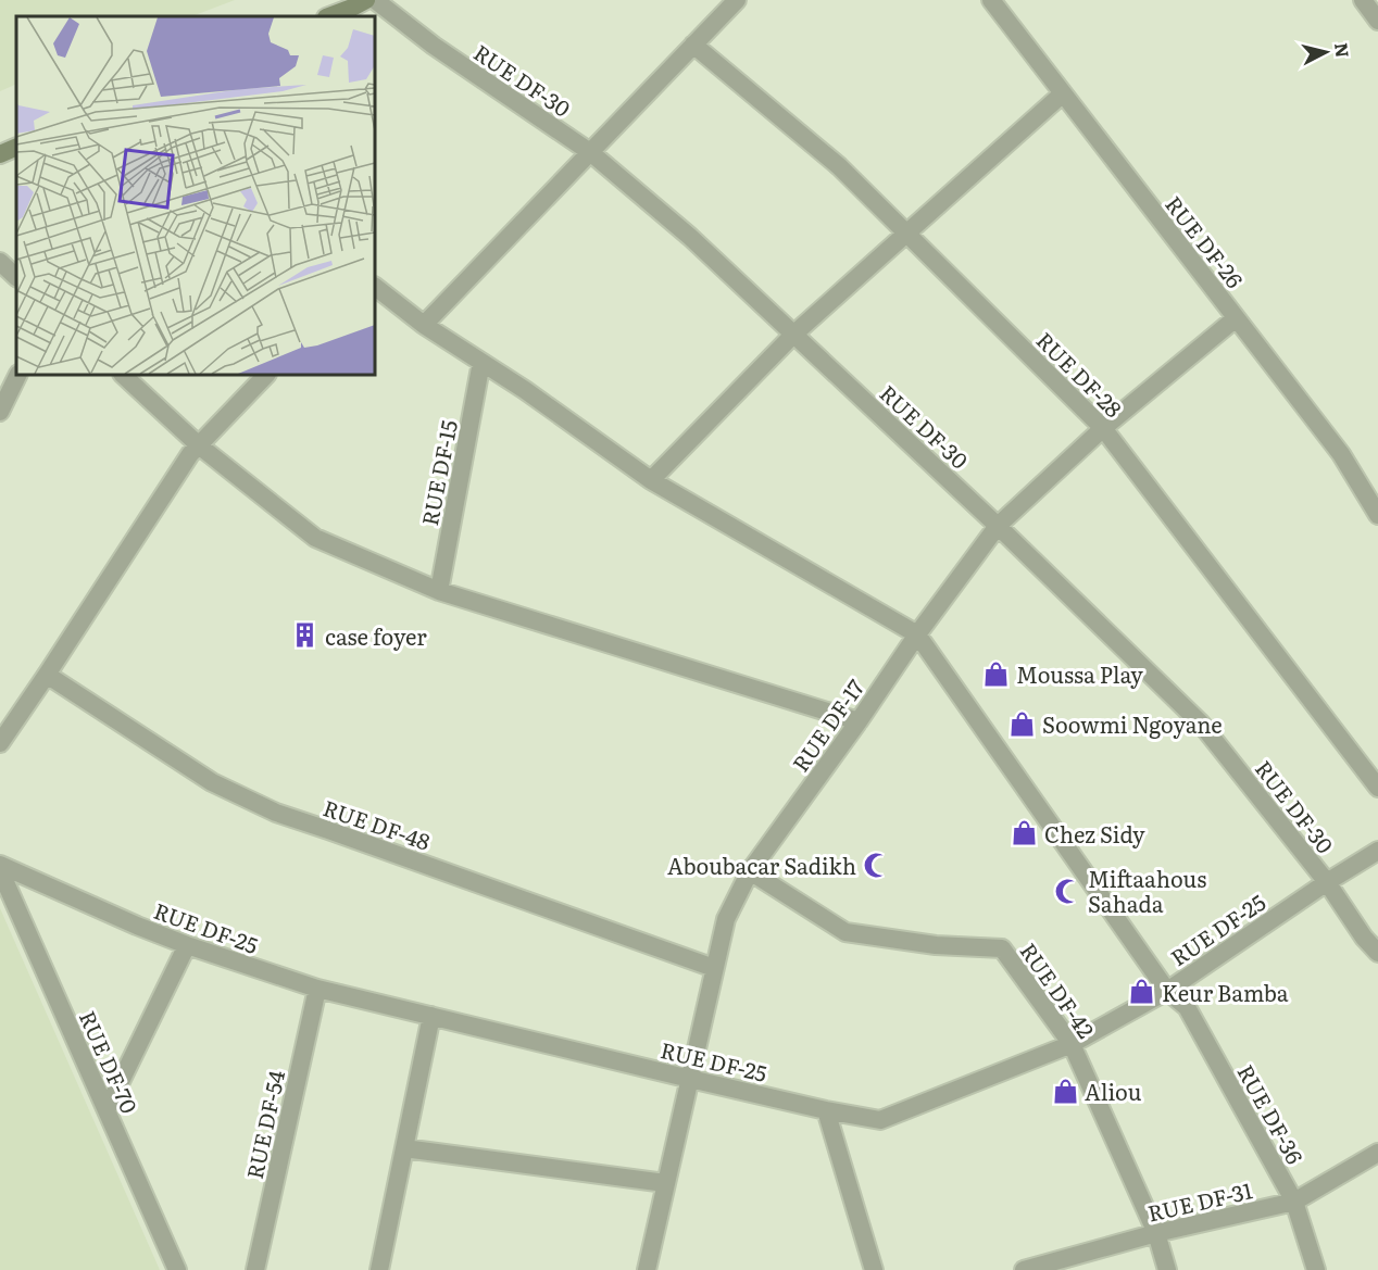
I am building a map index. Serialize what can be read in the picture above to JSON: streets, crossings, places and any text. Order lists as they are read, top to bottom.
{
  "streets": {
    "street": [
      "RUE DF-30",
      "RUE DF-26",
      "RUE DF-28",
      "RUE DF-15",
      "RUE DF-17",
      "RUE DF-48",
      "RUE DF-25",
      "RUE DF-42",
      "RUE DF-70",
      "RUE DF-36",
      "RUE DF-54",
      "RUE DF-31"
    ]
  },
  "crossings": [
    ["RUE DF-30", "RUE DF-17"],
    ["RUE DF-30", "RUE DF-25"],
    ["RUE DF-26", "RUE DF-17"],
    ["RUE DF-28", "RUE DF-17"],
    ["RUE DF-17", "RUE DF-48"],
    ["RUE DF-17", "RUE DF-25"],
    ["RUE DF-17", "RUE DF-42"],
    ["RUE DF-17", "RUE DF-36"],
    ["RUE DF-25", "RUE DF-42"],
    ["RUE DF-25", "RUE DF-36"],
    ["RUE DF-25", "RUE DF-54"],
    ["RUE DF-42", "RUE DF-31"],
    ["RUE DF-36", "RUE DF-31"]
  ],
  "places": {
    "building": ["case foyer"],
    "shop": [
      "Moussa Play",
      "Soowmi Ngoyane",
      "Chez Sidy",
      "Keur Bamba",
      "Aliou"
    ],
    "mosque": ["Aboubacar Sadikh", "Miftaahous Sahada"]
  },
  "north": "right"
}
